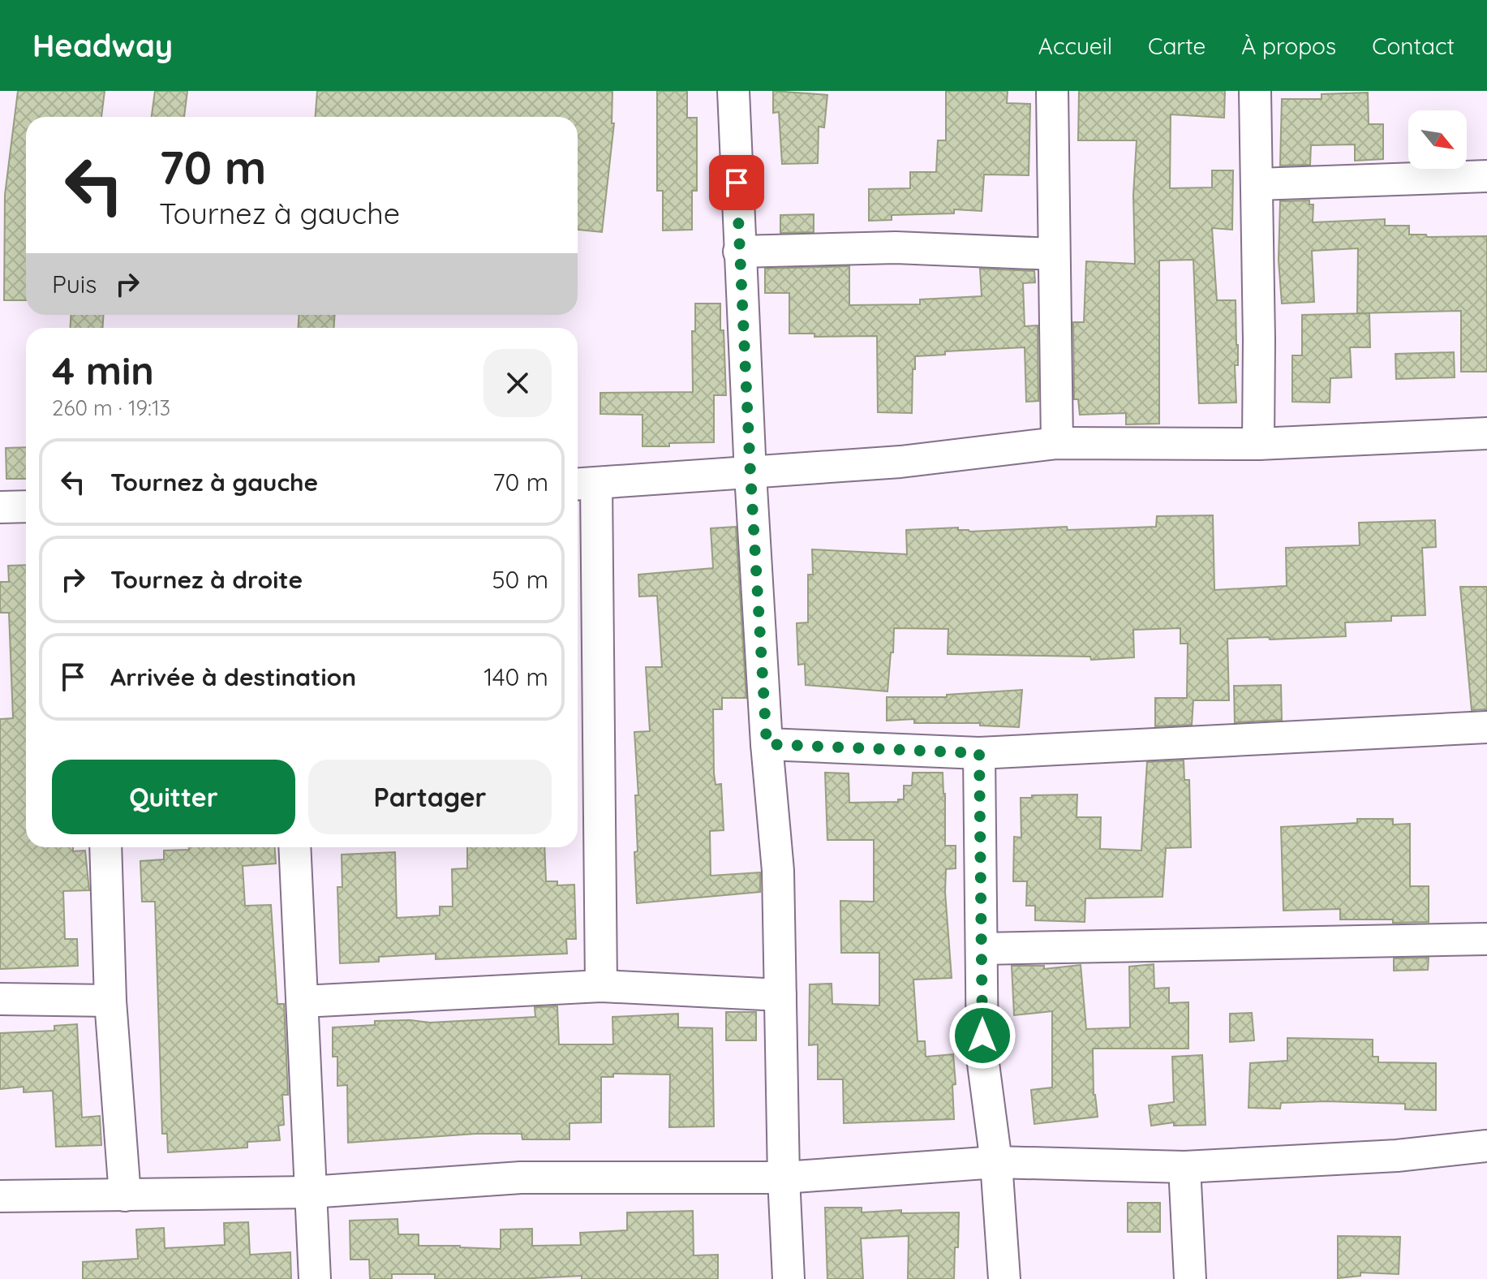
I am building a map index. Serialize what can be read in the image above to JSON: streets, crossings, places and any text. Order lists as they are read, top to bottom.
{
  "north": "bottom right",
  "page": {
    "header": "Headway",
    "nav": [
      "Accueil",
      "Carte",
      "À propos",
      "Contact"
    ],
    "turn": ["70 m", "Tournez à gauche"],
    "then": "Puis",
    "heading": ["4 min", "260 m · 19:13"],
    "list": [
      {
        "name": "Tournez à gauche",
        "value": "70 m"
      },
      {
        "name": "Tournez à droite",
        "value": "50 m"
      },
      {
        "name": "Arrivée à destination",
        "value": "140 m"
      }
    ],
    "buttons": ["Quitter", "Partager"]
  }
}
